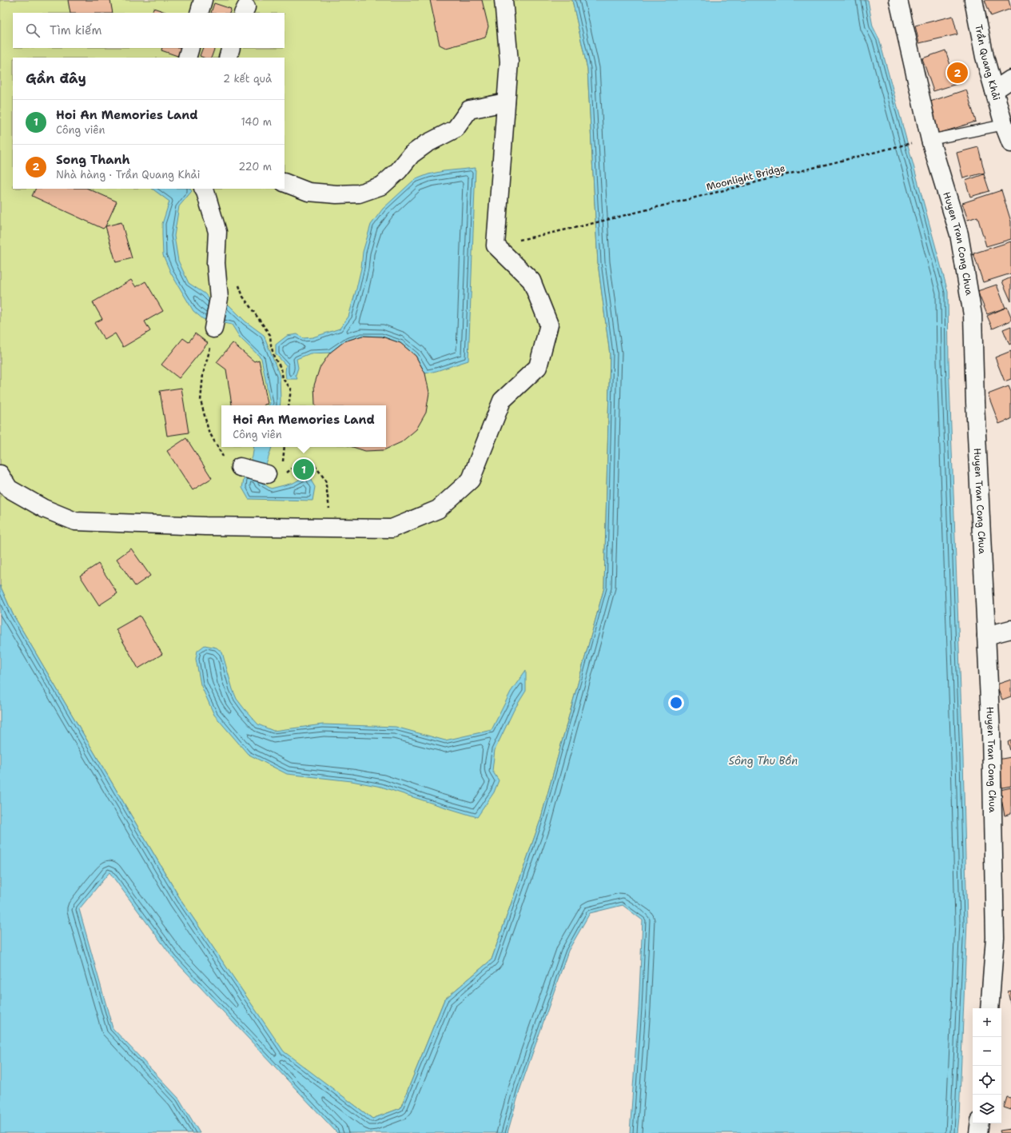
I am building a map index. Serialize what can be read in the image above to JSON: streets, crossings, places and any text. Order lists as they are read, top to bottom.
{
  "streets": {
    "street": ["Trần Quang Khải", "Huyen Tran Cong Chua"],
    "path": ["Moonlight Bridge"]
  },
  "crossings": [
    ["Moonlight Bridge", "Huyen Tran Cong Chua"]
  ],
  "water": ["Sông Thu Bồn"],
  "page": {
    "search": "Tìm kiếm",
    "heading": ["Gần đây", "2 kết quả"],
    "pins": ["2", "1"],
    "list": [
      {
        "mark": "1",
        "name": "Hoi An Memories Land",
        "note": "Công viên",
        "value": "140 m"
      },
      {
        "mark": "2",
        "name": "Song Thanh",
        "note": "Nhà hàng · Trần Quang Khải",
        "value": "220 m"
      }
    ],
    "popup": ["Hoi An Memories Land", "Công viên"],
    "map_buttons": ["+", "−"]
  }
}
